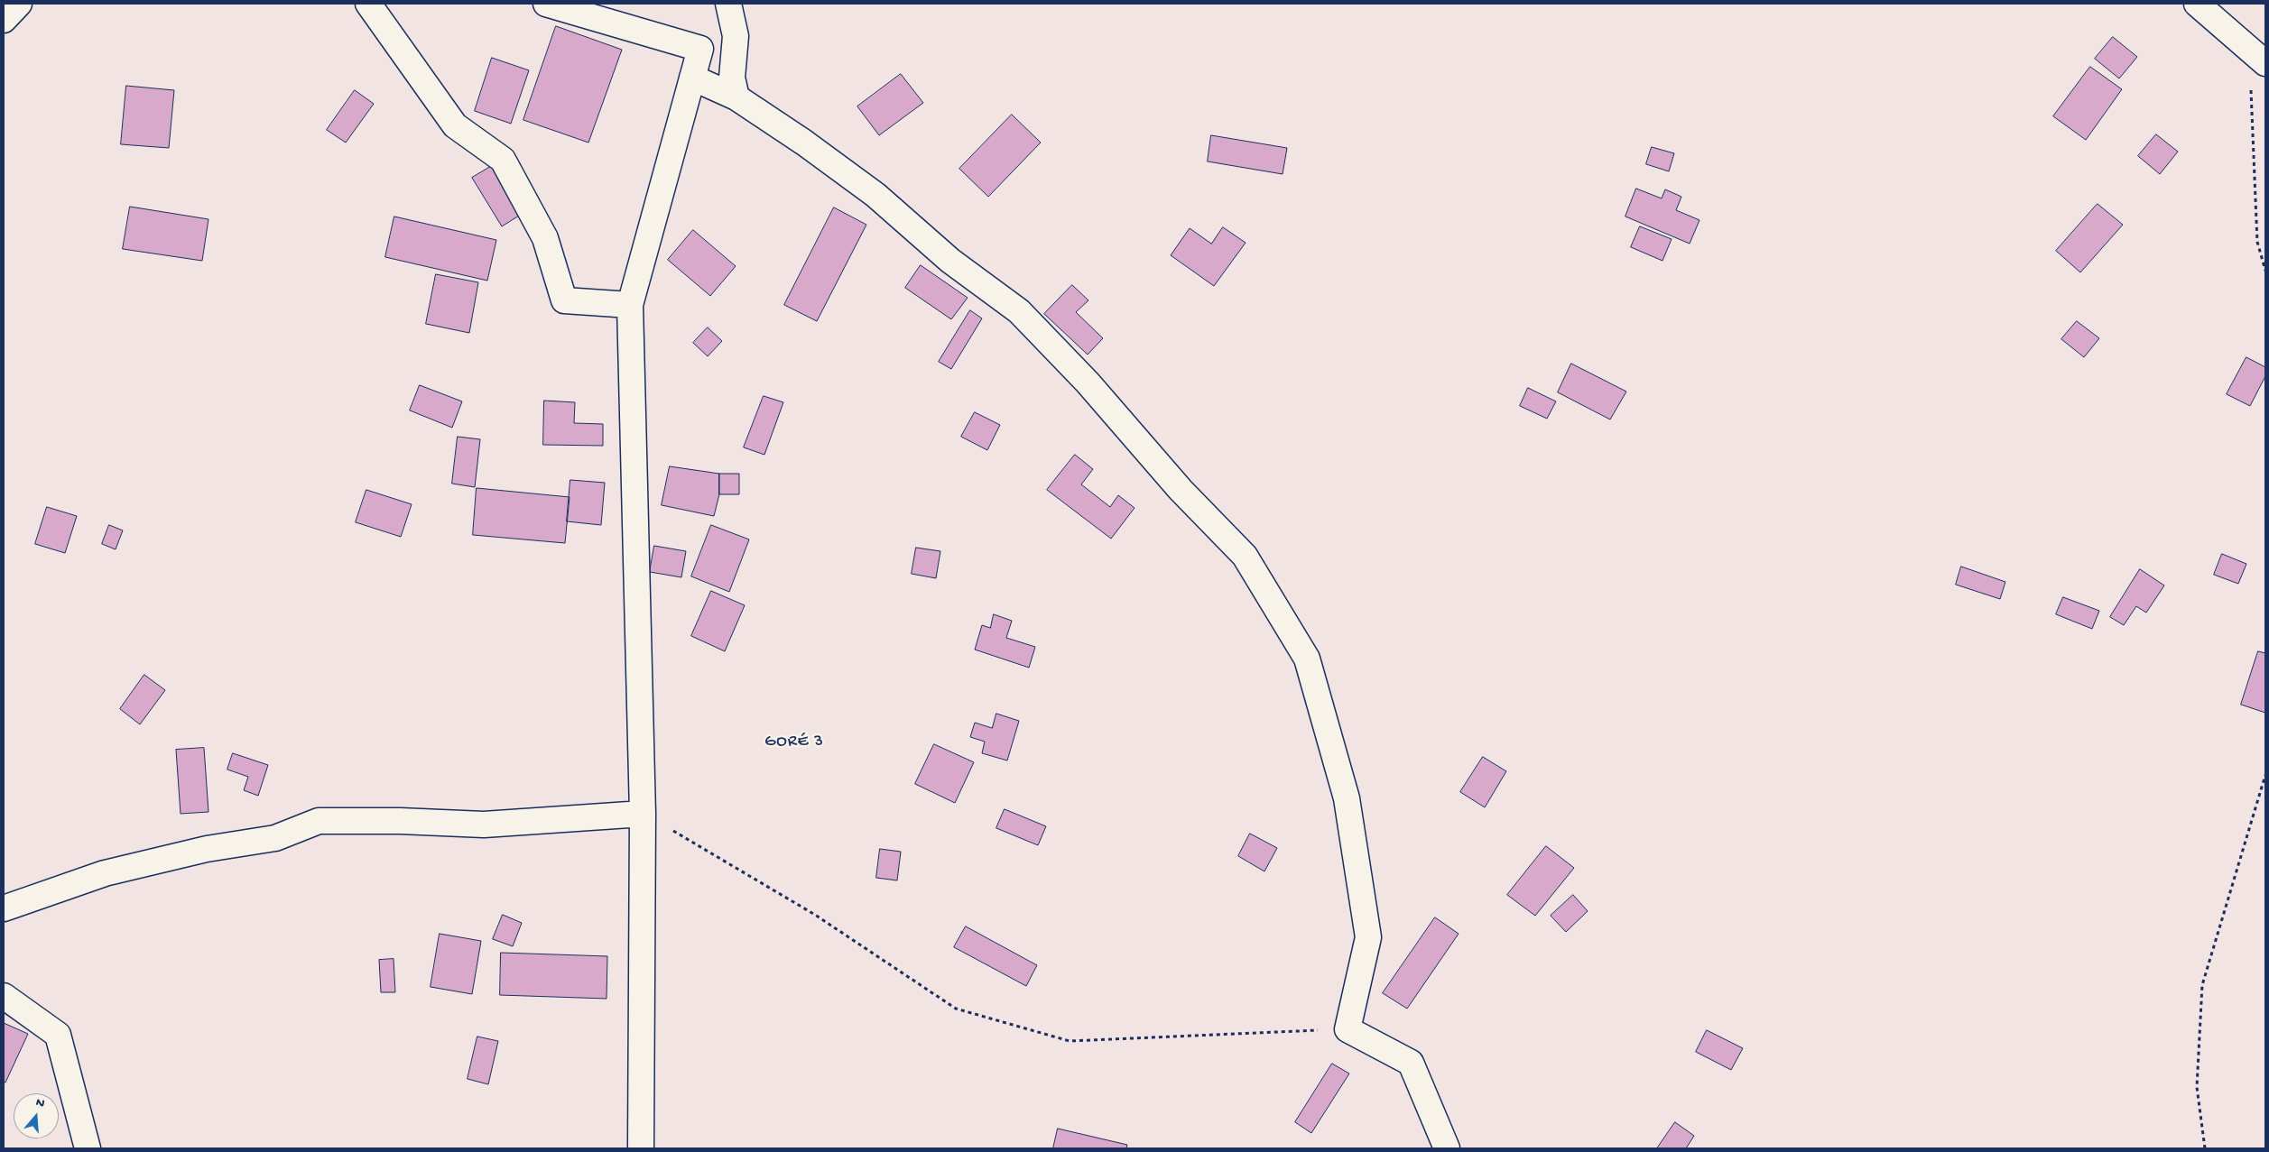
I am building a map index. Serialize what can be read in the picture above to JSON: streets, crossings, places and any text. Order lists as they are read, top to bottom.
{
  "districts": ["GORÉ 3"],
  "north": "top"
}
